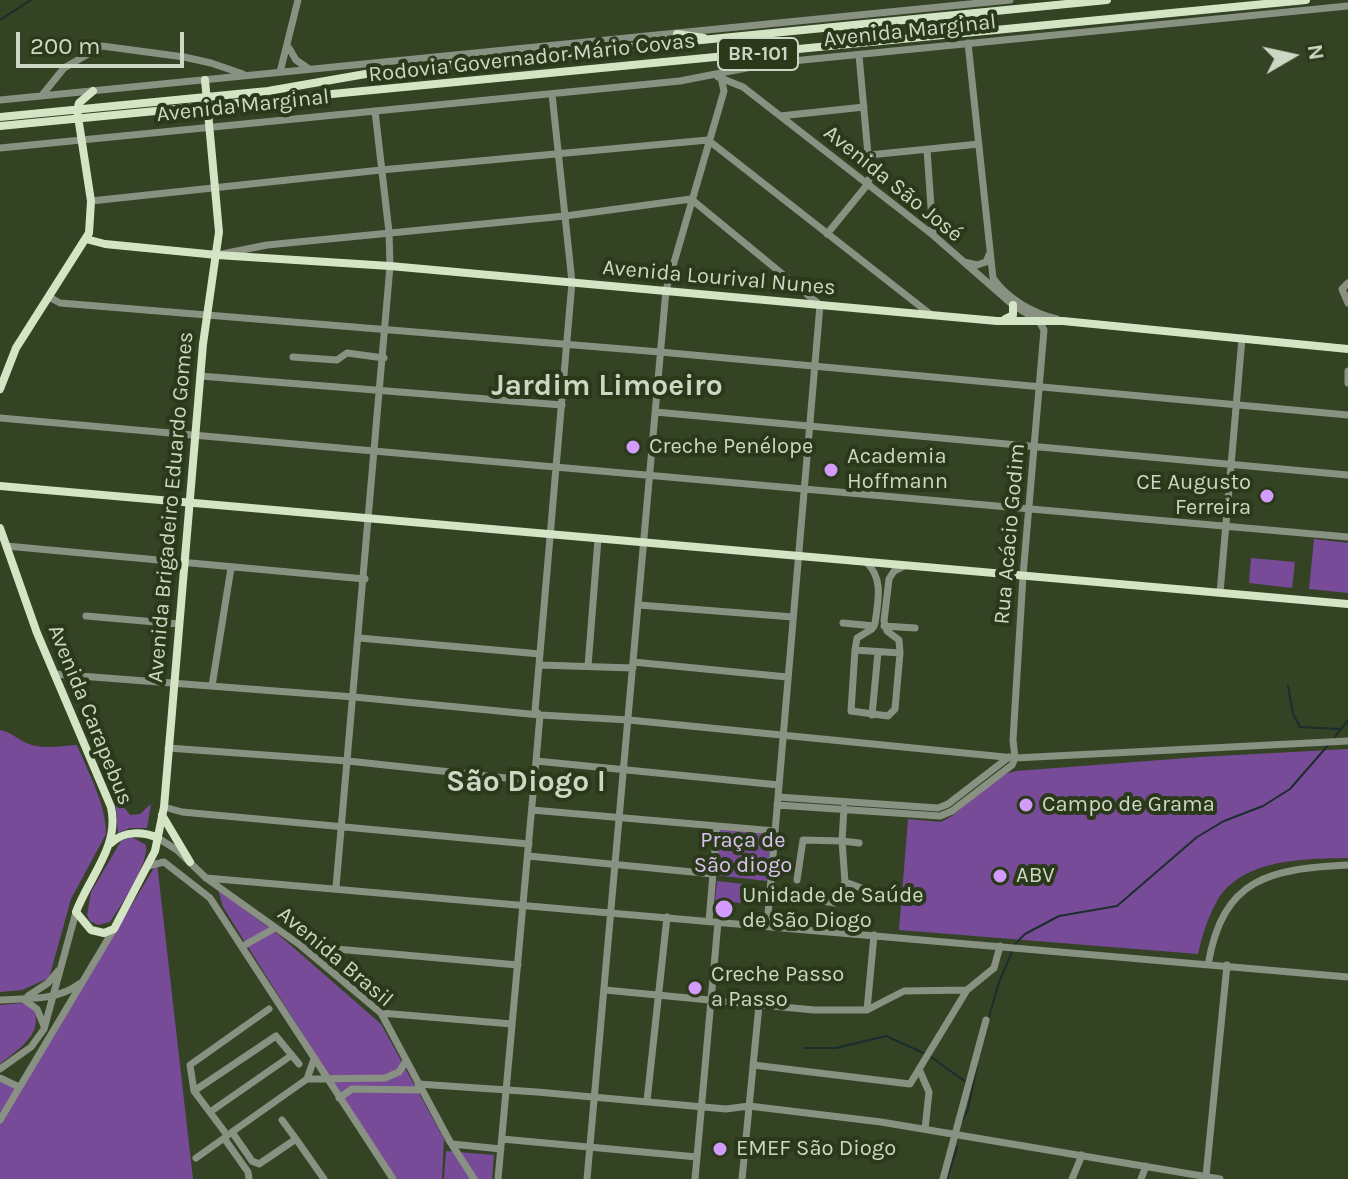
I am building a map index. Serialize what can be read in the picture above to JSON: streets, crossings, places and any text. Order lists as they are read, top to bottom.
{
  "streets": {
    "main road": [
      "BR-101",
      "Rodovia Governador Mário Covas",
      "Avenida Lourival Nunes",
      "Avenida Brigadeiro Eduardo Gomes",
      "Avenida Carapebus"
    ],
    "street": [
      "Avenida Marginal",
      "Avenida São José",
      "Rua Acácio Godim",
      "Avenida Brasil"
    ]
  },
  "crossings": [
    ["Avenida Marginal", "Avenida São José"],
    ["Avenida Marginal", "Avenida Brigadeiro Eduardo Gomes"],
    ["Rodovia Governador Mário Covas", "Avenida Brigadeiro Eduardo Gomes"],
    ["Avenida São José", "Avenida Lourival Nunes"],
    ["Avenida São José", "Rua Acácio Godim"],
    ["Avenida Lourival Nunes", "Avenida Brigadeiro Eduardo Gomes"],
    ["Avenida Brigadeiro Eduardo Gomes", "Avenida Brasil"]
  ],
  "districts": ["Jardim Limoeiro", "São Diogo I"],
  "parks": ["Praça de São diogo"],
  "places": [
    "Creche Penélope",
    "Academia Hoffmann",
    "CE Augusto Ferreira",
    "Campo de Grama",
    "ABV",
    "Unidade de Saúde de São Diogo",
    "Creche Passo a Passo",
    "EMEF São Diogo"
  ],
  "scale_bar": "200 m",
  "north": "right"
}
